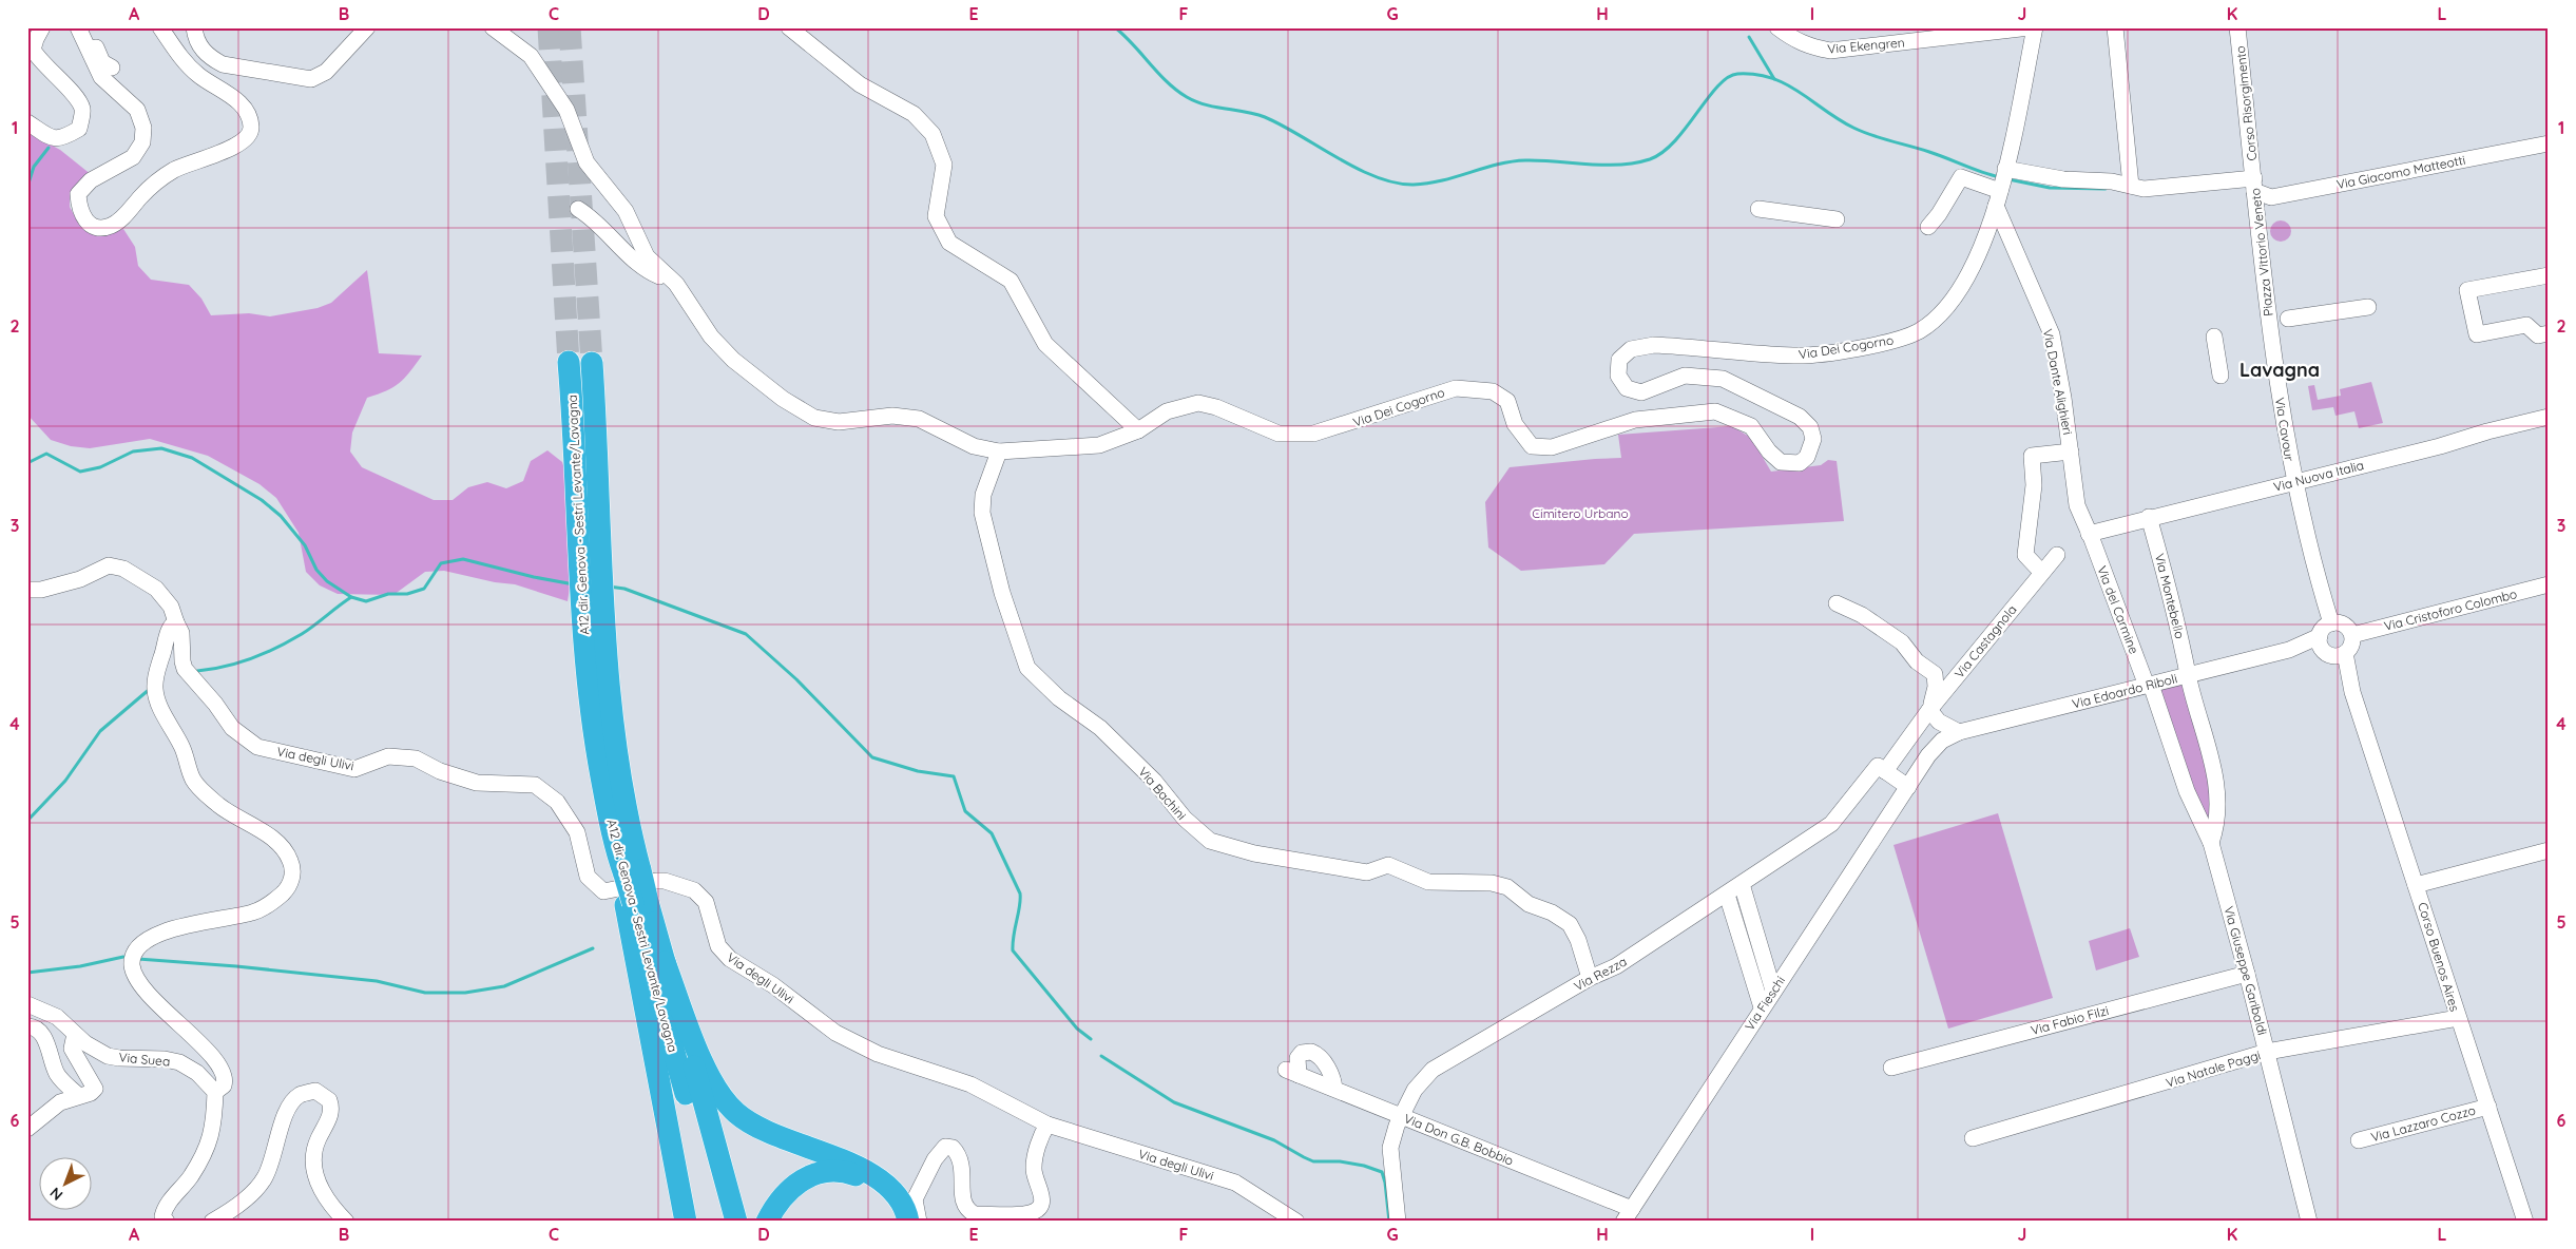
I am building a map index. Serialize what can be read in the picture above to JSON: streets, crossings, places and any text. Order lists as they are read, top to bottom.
{
  "streets": {
    "highway": ["A12 dir. Genova - Sestri Levante/Lavagna"],
    "street": [
      "Via Ekengren",
      "Corso Risorgimento",
      "Via Giacomo Matteotti",
      "Piazza Vittorio Veneto",
      "Via Dei Cogorno",
      "Via Dante Alighieri",
      "Via Cavour",
      "Via Nuova Italia",
      "Via Montebello",
      "Via del Carmine",
      "Via Cristoforo Colombo",
      "Via Castagnola",
      "Via Edoardo Riboli",
      "Via degli Ulivi",
      "Via Bachini",
      "Corso Buenos Aires",
      "Via Giuseppe Garibaldi",
      "Via Rezza",
      "Via Fieschi",
      "Via Fabio Filzi",
      "Via Suea",
      "Via Natale Paggi",
      "Via Lazzaro Cozzo",
      "Via Don G.B. Bobbio"
    ]
  },
  "crossings": [
    ["Corso Risorgimento", "Via Giacomo Matteotti"],
    ["Corso Risorgimento", "Piazza Vittorio Veneto"],
    ["Via Giacomo Matteotti", "Piazza Vittorio Veneto"],
    ["Via Giacomo Matteotti", "Via Dei Cogorno"],
    ["Via Giacomo Matteotti", "Via Dante Alighieri"],
    ["Piazza Vittorio Veneto", "Via Cavour"],
    ["Via Dei Cogorno", "Via Dante Alighieri"],
    ["Via Dei Cogorno", "Via Bachini"],
    ["Via Dante Alighieri", "Via Nuova Italia"],
    ["Via Dante Alighieri", "Via del Carmine"],
    ["Via Cavour", "Via Nuova Italia"],
    ["Via Cavour", "Via Cristoforo Colombo"],
    ["Via Cavour", "Via Edoardo Riboli"],
    ["Via Cavour", "Corso Buenos Aires"],
    ["Via Nuova Italia", "Via Montebello"],
    ["Via Nuova Italia", "Via del Carmine"],
    ["Via Montebello", "Via del Carmine"],
    ["Via Montebello", "Via Edoardo Riboli"],
    ["Via Montebello", "Via Giuseppe Garibaldi"],
    ["Via del Carmine", "Via Edoardo Riboli"],
    ["Via del Carmine", "Via Giuseppe Garibaldi"],
    ["Via Cristoforo Colombo", "Via Edoardo Riboli"],
    ["Via Cristoforo Colombo", "Corso Buenos Aires"],
    ["Via Castagnola", "Via Rezza"],
    ["Via Edoardo Riboli", "Corso Buenos Aires"],
    ["Via Edoardo Riboli", "Via Fieschi"],
    ["Via Bachini", "Via Rezza"],
    ["Corso Buenos Aires", "Via Natale Paggi"],
    ["Corso Buenos Aires", "Via Lazzaro Cozzo"],
    ["Via Giuseppe Garibaldi", "Via Fabio Filzi"],
    ["Via Giuseppe Garibaldi", "Via Natale Paggi"],
    ["Via Rezza", "Via Don G.B. Bobbio"],
    ["Via Fieschi", "Via Don G.B. Bobbio"]
  ],
  "districts": ["Lavagna"],
  "parks": ["Cimitero Urbano"],
  "north": "bottom left",
  "grid": {
    "columns": [
      "A",
      "B",
      "C",
      "D",
      "E",
      "F",
      "G",
      "H",
      "I",
      "J",
      "K",
      "L"
    ],
    "rows": [
      "1",
      "2",
      "3",
      "4",
      "5",
      "6"
    ]
  }
}
